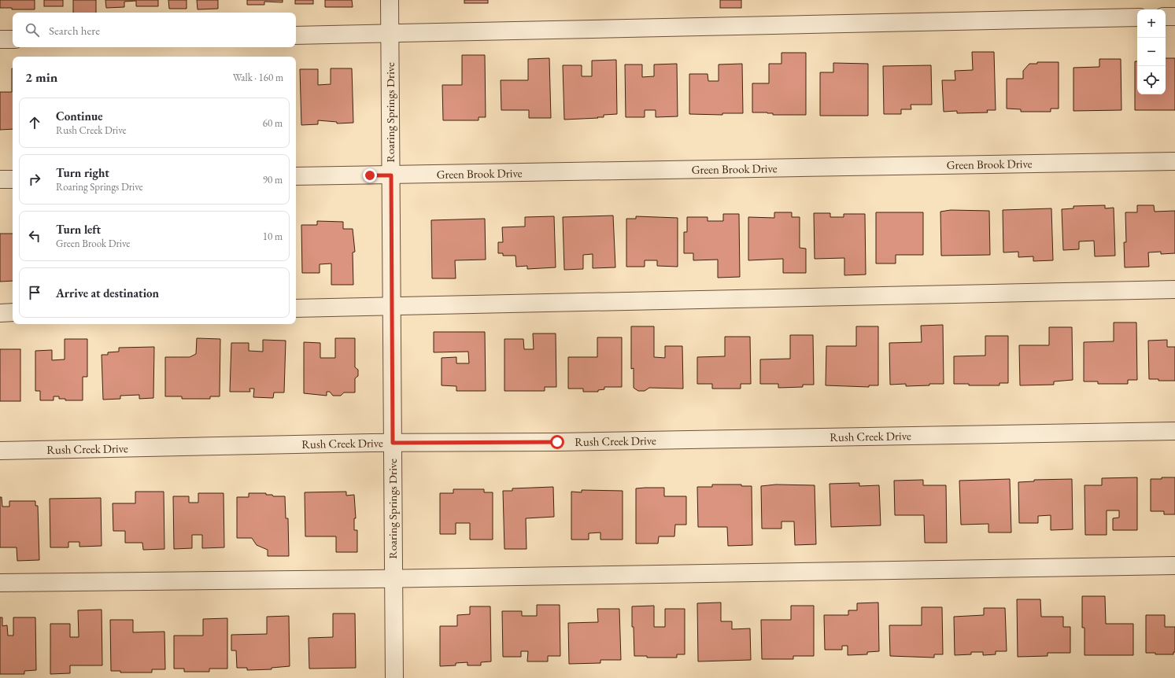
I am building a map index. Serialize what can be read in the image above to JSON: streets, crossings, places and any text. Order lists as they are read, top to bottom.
{
  "streets": {
    "street": ["Roaring Springs Drive", "Green Brook Drive", "Rush Creek Drive"]
  },
  "crossings": [
    ["Roaring Springs Drive", "Green Brook Drive"],
    ["Roaring Springs Drive", "Rush Creek Drive"]
  ],
  "page": {
    "map_buttons": ["+", "−"],
    "search": "Search here",
    "heading": ["2 min", "Walk · 160 m"],
    "list": [
      ["Continue", "Rush Creek Drive", "60 m"],
      ["Turn right", "Roaring Springs Drive", "90 m"],
      ["Turn left", "Green Brook Drive", "10 m"],
      "Arrive at destination"
    ]
  }
}
